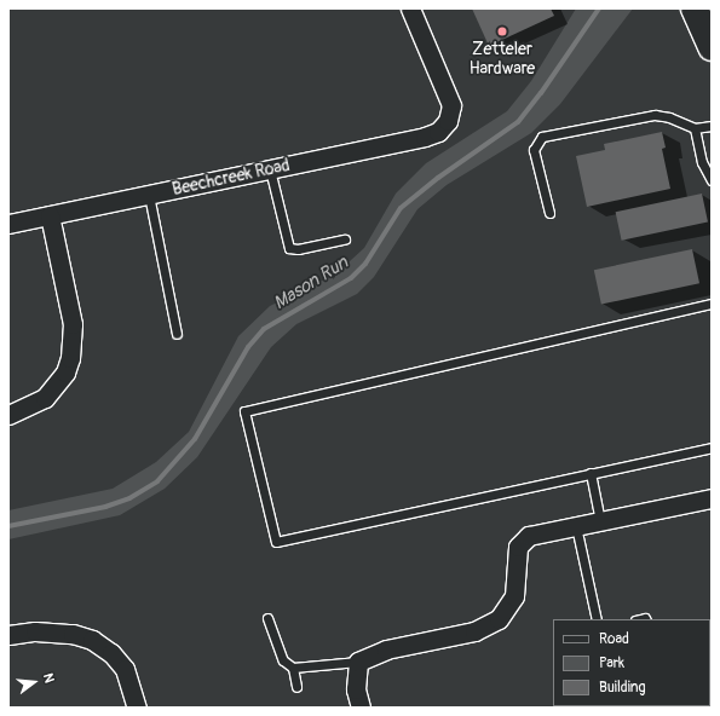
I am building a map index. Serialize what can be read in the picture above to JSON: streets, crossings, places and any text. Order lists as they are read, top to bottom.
{
  "streets": {
    "street": ["Beechcreek Road"]
  },
  "water": ["Mason Run"],
  "places": ["Zetteler Hardware"],
  "legend": ["Road", "Park", "Building"],
  "north": "right"
}
